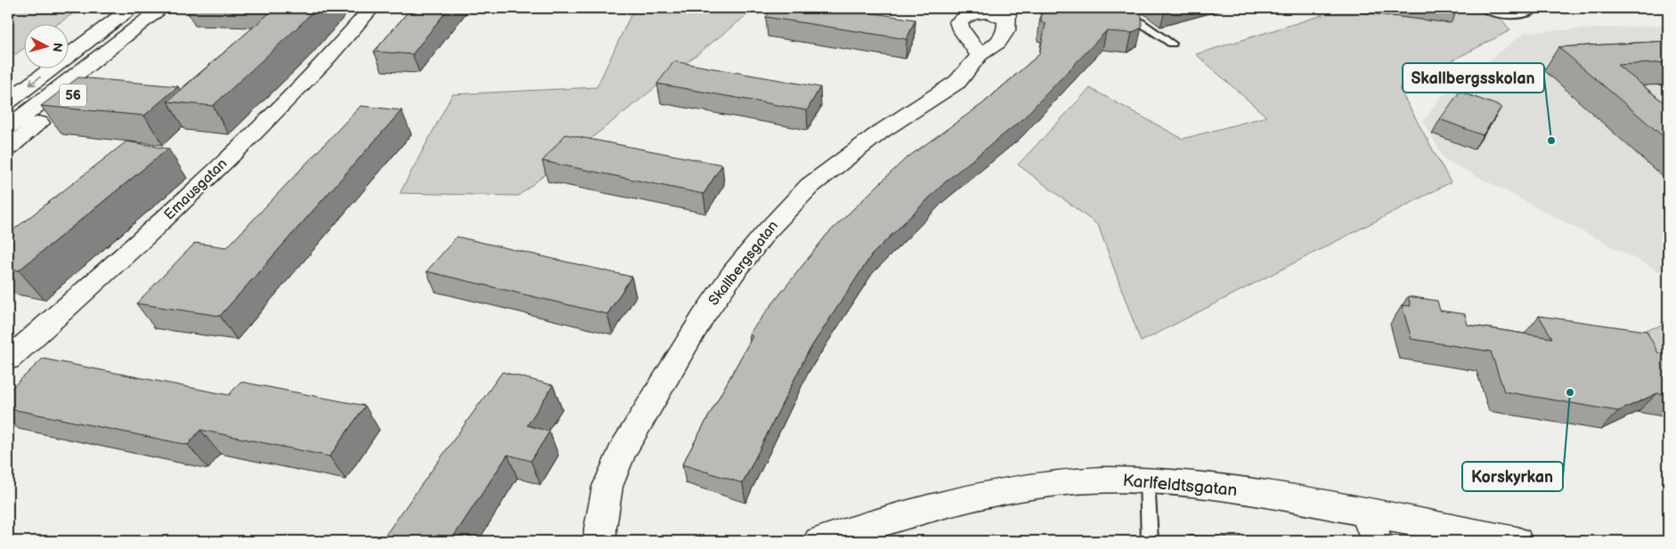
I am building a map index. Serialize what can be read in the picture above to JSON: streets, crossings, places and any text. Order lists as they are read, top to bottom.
{
  "streets": {
    "main road": [
      "56",
      "Emausgatan",
      "Skallbergsgatan",
      "Karlfeldtsgatan"
    ]
  },
  "places": ["Skallbergsskolan", "Korskyrkan"],
  "north": "right"
}
